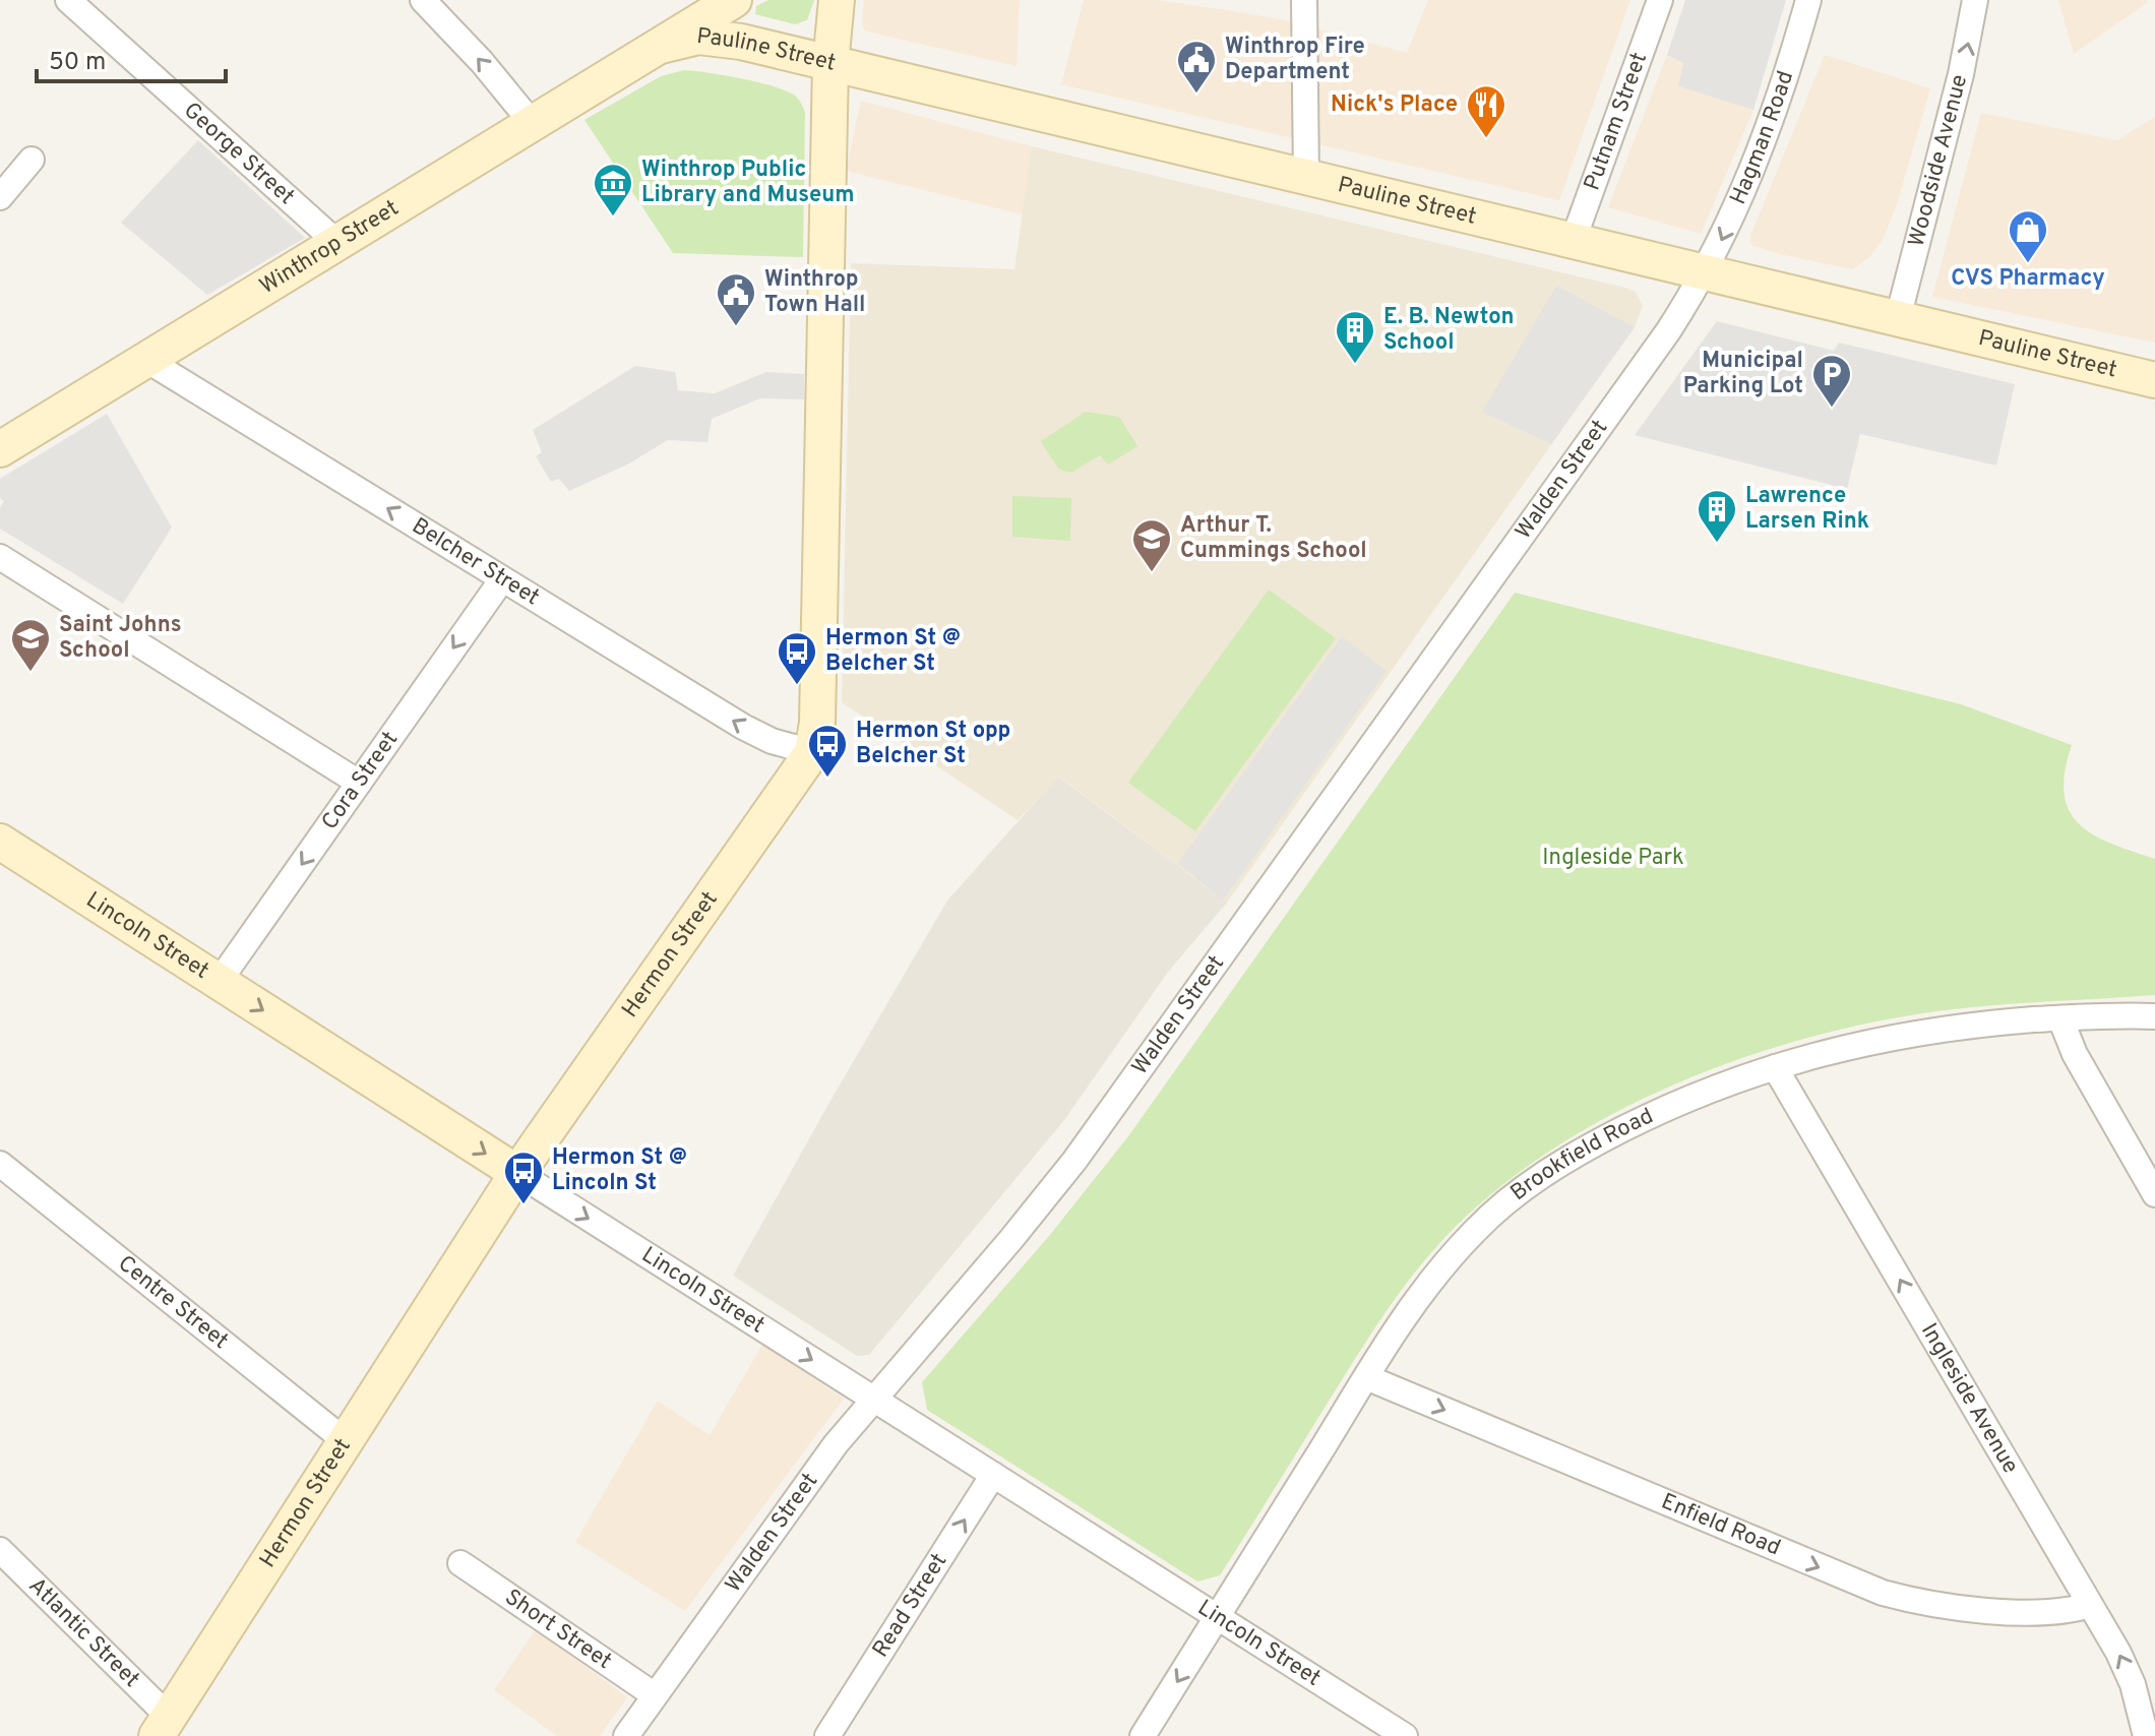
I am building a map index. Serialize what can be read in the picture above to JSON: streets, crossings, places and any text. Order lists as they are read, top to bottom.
{
  "streets": {
    "main road": [
      "Pauline Street",
      "Winthrop Street",
      "Lincoln Street",
      "Hermon Street"
    ],
    "street": [
      "Putnam Street",
      "Hagman Road",
      "George Street",
      "Woodside Avenue",
      "Walden Street",
      "Belcher Street",
      "Cora Street",
      "Brookfield Road",
      "Centre Street",
      "Ingleside Avenue",
      "Enfield Road",
      "Read Street",
      "Short Street",
      "Atlantic Street"
    ]
  },
  "crossings": [
    ["Pauline Street", "Putnam Street"],
    ["Pauline Street", "Hagman Road"],
    ["Pauline Street", "Woodside Avenue"],
    ["Pauline Street", "Winthrop Street"],
    ["Pauline Street", "Walden Street"],
    ["Pauline Street", "Hermon Street"],
    ["Hagman Road", "Walden Street"],
    ["George Street", "Winthrop Street"],
    ["Winthrop Street", "Belcher Street"],
    ["Walden Street", "Lincoln Street"],
    ["Walden Street", "Short Street"],
    ["Belcher Street", "Cora Street"],
    ["Belcher Street", "Hermon Street"],
    ["Cora Street", "Lincoln Street"],
    ["Lincoln Street", "Hermon Street"],
    ["Lincoln Street", "Brookfield Road"],
    ["Lincoln Street", "Read Street"],
    ["Hermon Street", "Centre Street"],
    ["Hermon Street", "Atlantic Street"],
    ["Brookfield Road", "Ingleside Avenue"],
    ["Brookfield Road", "Enfield Road"],
    ["Ingleside Avenue", "Enfield Road"]
  ],
  "one_way": [
    "Hagman Road",
    "Woodside Avenue",
    "Belcher Street",
    "Cora Street",
    "Lincoln Street",
    "Ingleside Avenue",
    "Enfield Road",
    "Read Street"
  ],
  "parks": ["Ingleside Park"],
  "places": {
    "public building": ["Winthrop Fire Department", "Winthrop Town Hall"],
    "restaurant": ["Nick's Place"],
    "museum": ["Winthrop Public Library and Museum"],
    "shop": ["CVS Pharmacy"],
    "building": ["E. B. Newton School", "Lawrence Larsen Rink"],
    "parking": ["Municipal Parking Lot"],
    "school or university": ["Arthur T. Cummings School", "Saint Johns School"],
    "bus stop": ["Hermon St @ Belcher St", "Hermon St opp Belcher St", "Hermon St @ Lincoln St"]
  },
  "scale_bar": "50 m"
}
